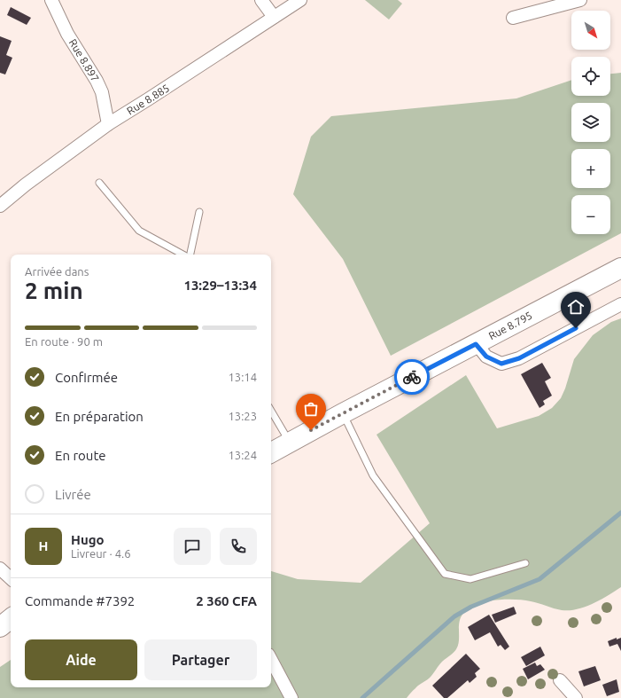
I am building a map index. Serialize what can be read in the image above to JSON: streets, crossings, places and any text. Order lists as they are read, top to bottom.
{
  "streets": {
    "highway": ["Rue 8.795"],
    "street": ["Rue 8.897", "Rue 8.885"]
  },
  "crossings": [
    ["Rue 8.897", "Rue 8.885"]
  ],
  "north": "bottom right",
  "page": {
    "map_buttons": ["+", "−"],
    "heading": ["2 min", "Arrivée dans", "13:29–13:34"],
    "panel": [
      "Hugo",
      "Livreur · 4.6",
      "Commande #7392",
      "2 360 CFA"
    ],
    "bar": "En route · 90 m",
    "list": [
      ["Confirmée", "13:14"],
      ["En préparation", "13:23"],
      ["En route", "13:24"],
      "Livrée"
    ],
    "round": "H",
    "buttons": ["Aide", "Partager"]
  }
}
